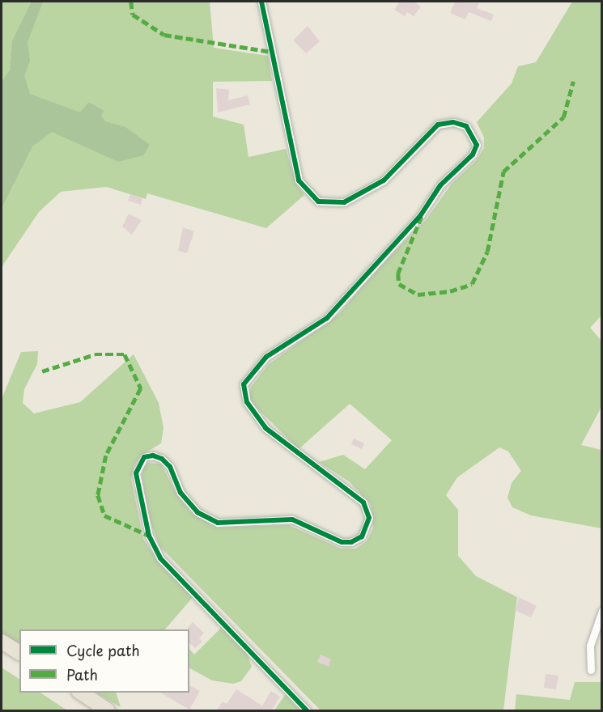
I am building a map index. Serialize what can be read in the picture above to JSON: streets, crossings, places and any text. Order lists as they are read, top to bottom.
{
  "legend": ["Cycle path", "Path"]
}
